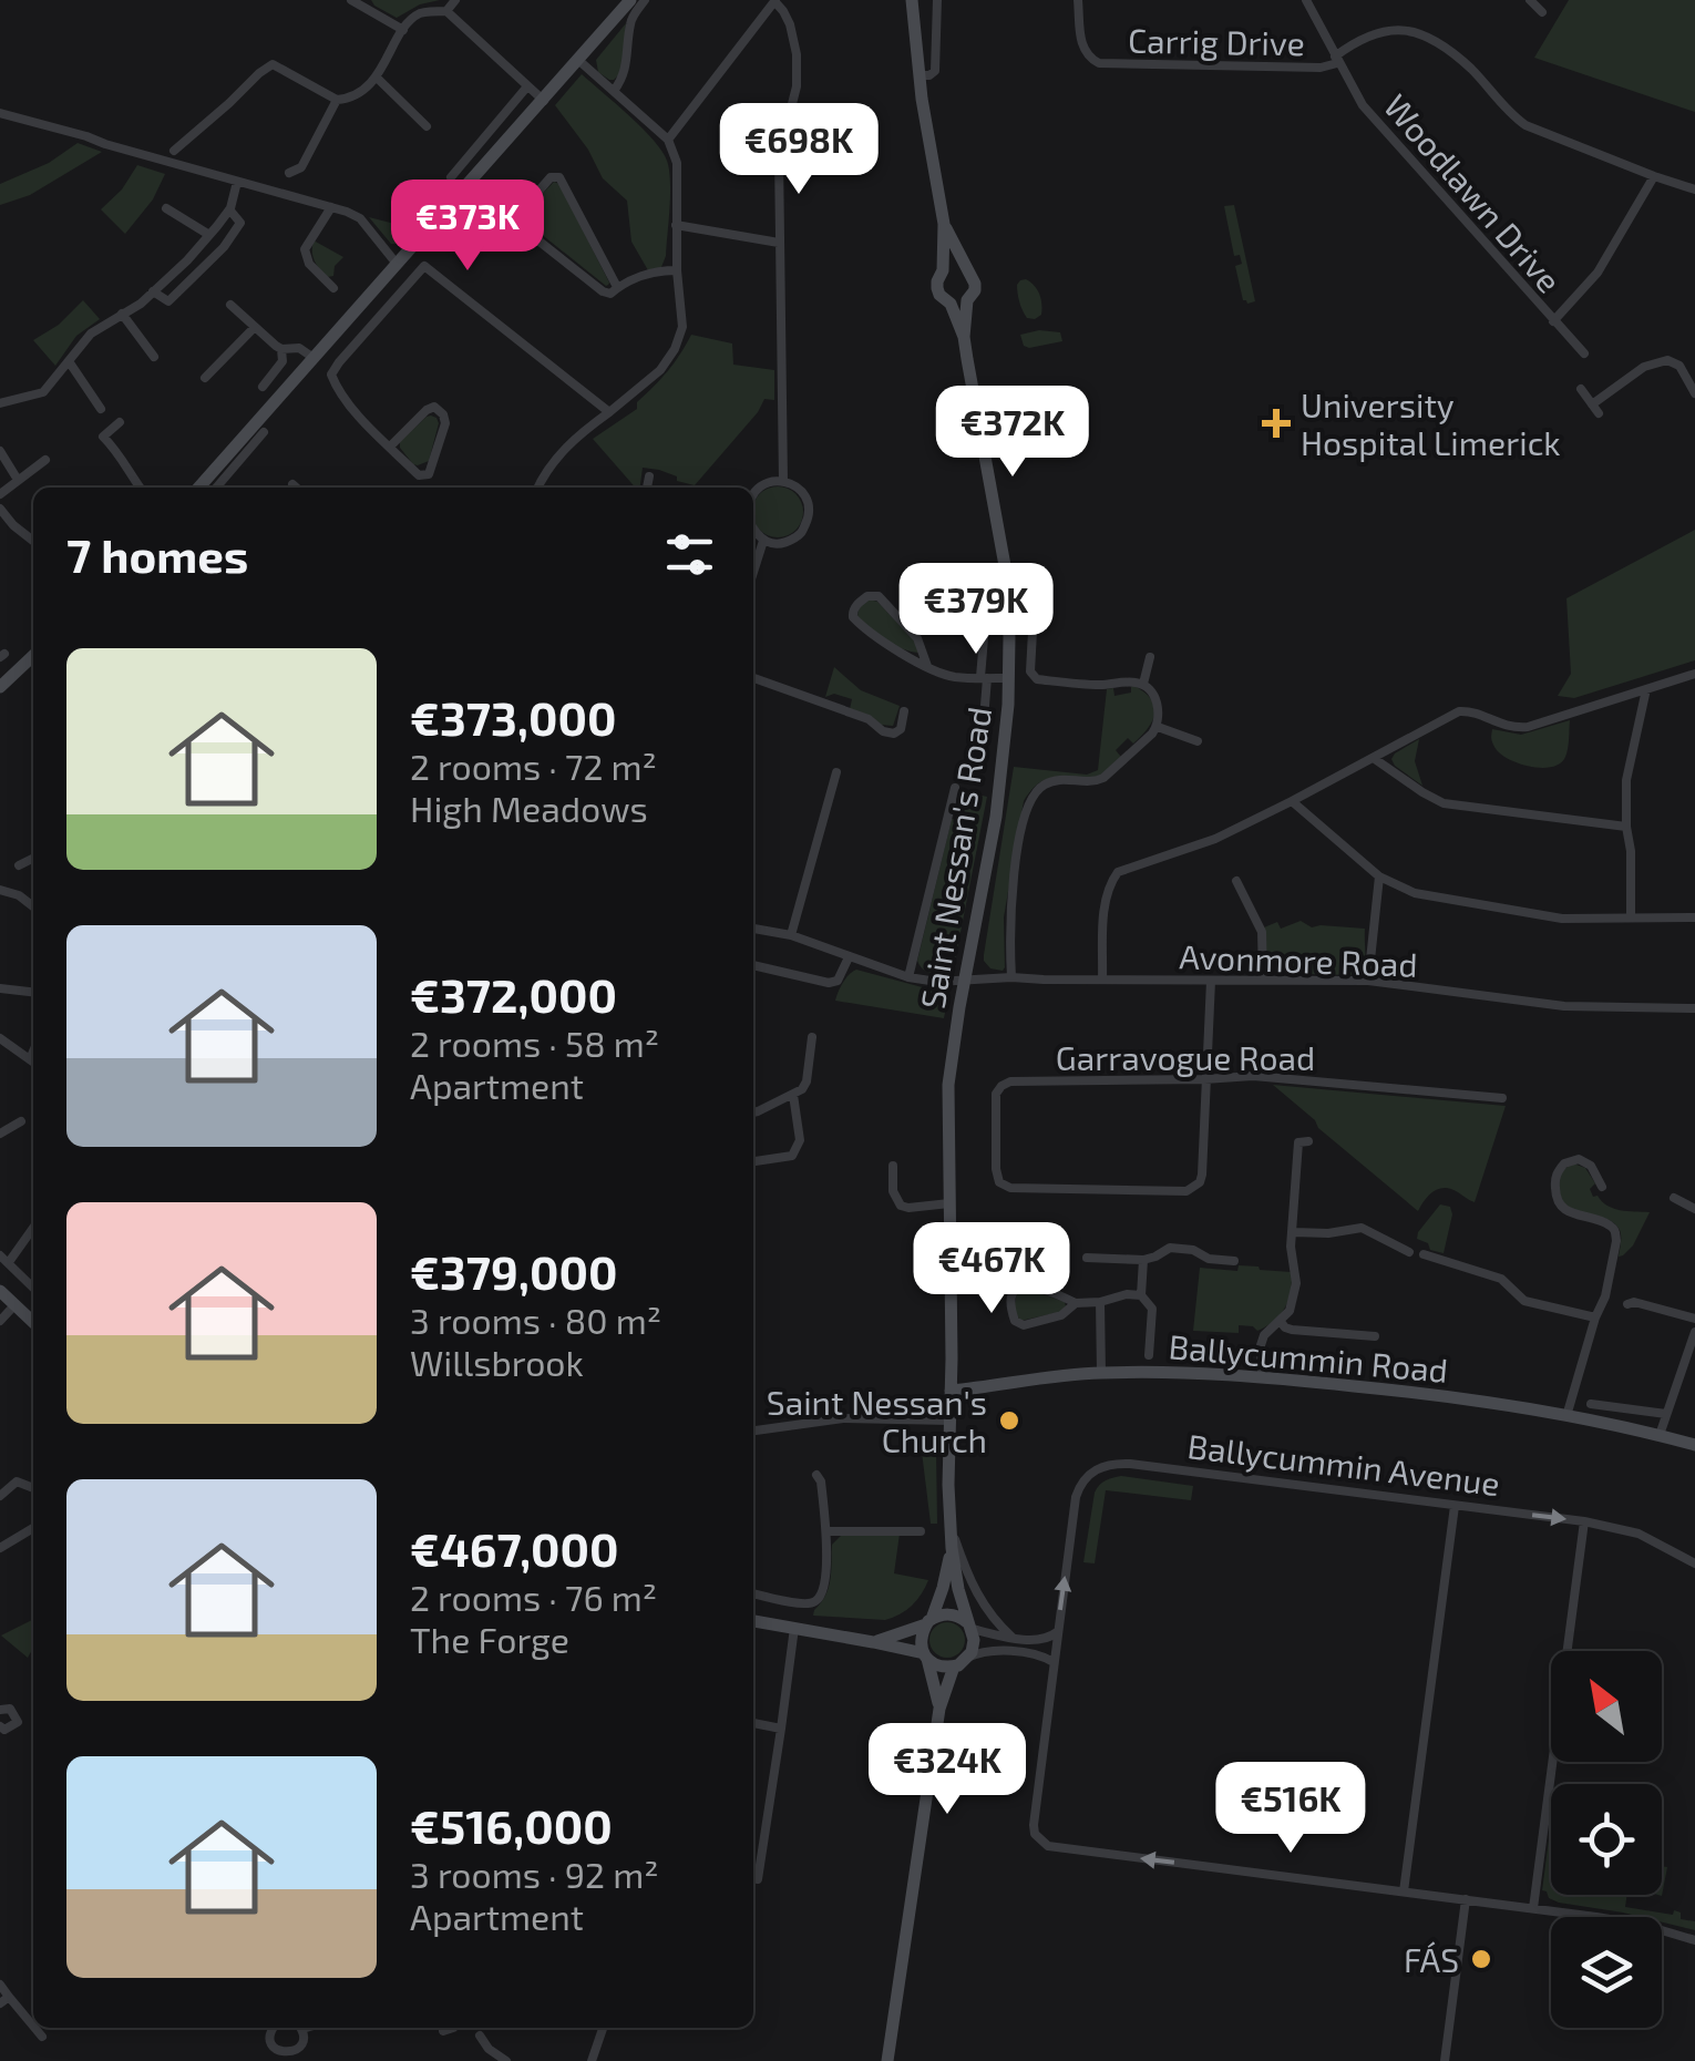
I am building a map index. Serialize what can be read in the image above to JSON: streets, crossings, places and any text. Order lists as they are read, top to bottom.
{
  "streets": {
    "main road": ["Saint Nessan's Road", "Ballycummin Road"],
    "street": [
      "Carrig Drive",
      "Woodlawn Drive",
      "Avonmore Road",
      "Garravogue Road",
      "Ballycummin Avenue"
    ]
  },
  "crossings": [
    ["Carrig Drive", "Woodlawn Drive"],
    ["Saint Nessan's Road", "Avonmore Road"],
    ["Saint Nessan's Road", "Ballycummin Road"]
  ],
  "one_way": ["Ballycummin Avenue"],
  "places": {
    "health": ["University Hospital Limerick"],
    "other": ["Saint Nessan's Church", "FÁS"]
  },
  "north": "top left",
  "page": {
    "price": [
      "€698K",
      "€373K",
      "€372K",
      "€379K",
      "€467K",
      "€324K",
      "€516K"
    ],
    "heading": "7 homes",
    "list": [
      {
        "name": "€373,000",
        "note": "2 rooms · 72 m² · High Meadows"
      },
      {
        "name": "€372,000",
        "note": "2 rooms · 58 m² · Apartment"
      },
      {
        "name": "€379,000",
        "note": "3 rooms · 80 m² · Willsbrook"
      },
      {
        "name": "€467,000",
        "note": "2 rooms · 76 m² · The Forge"
      },
      {
        "name": "€516,000",
        "note": "3 rooms · 92 m² · Apartment"
      }
    ]
  }
}
